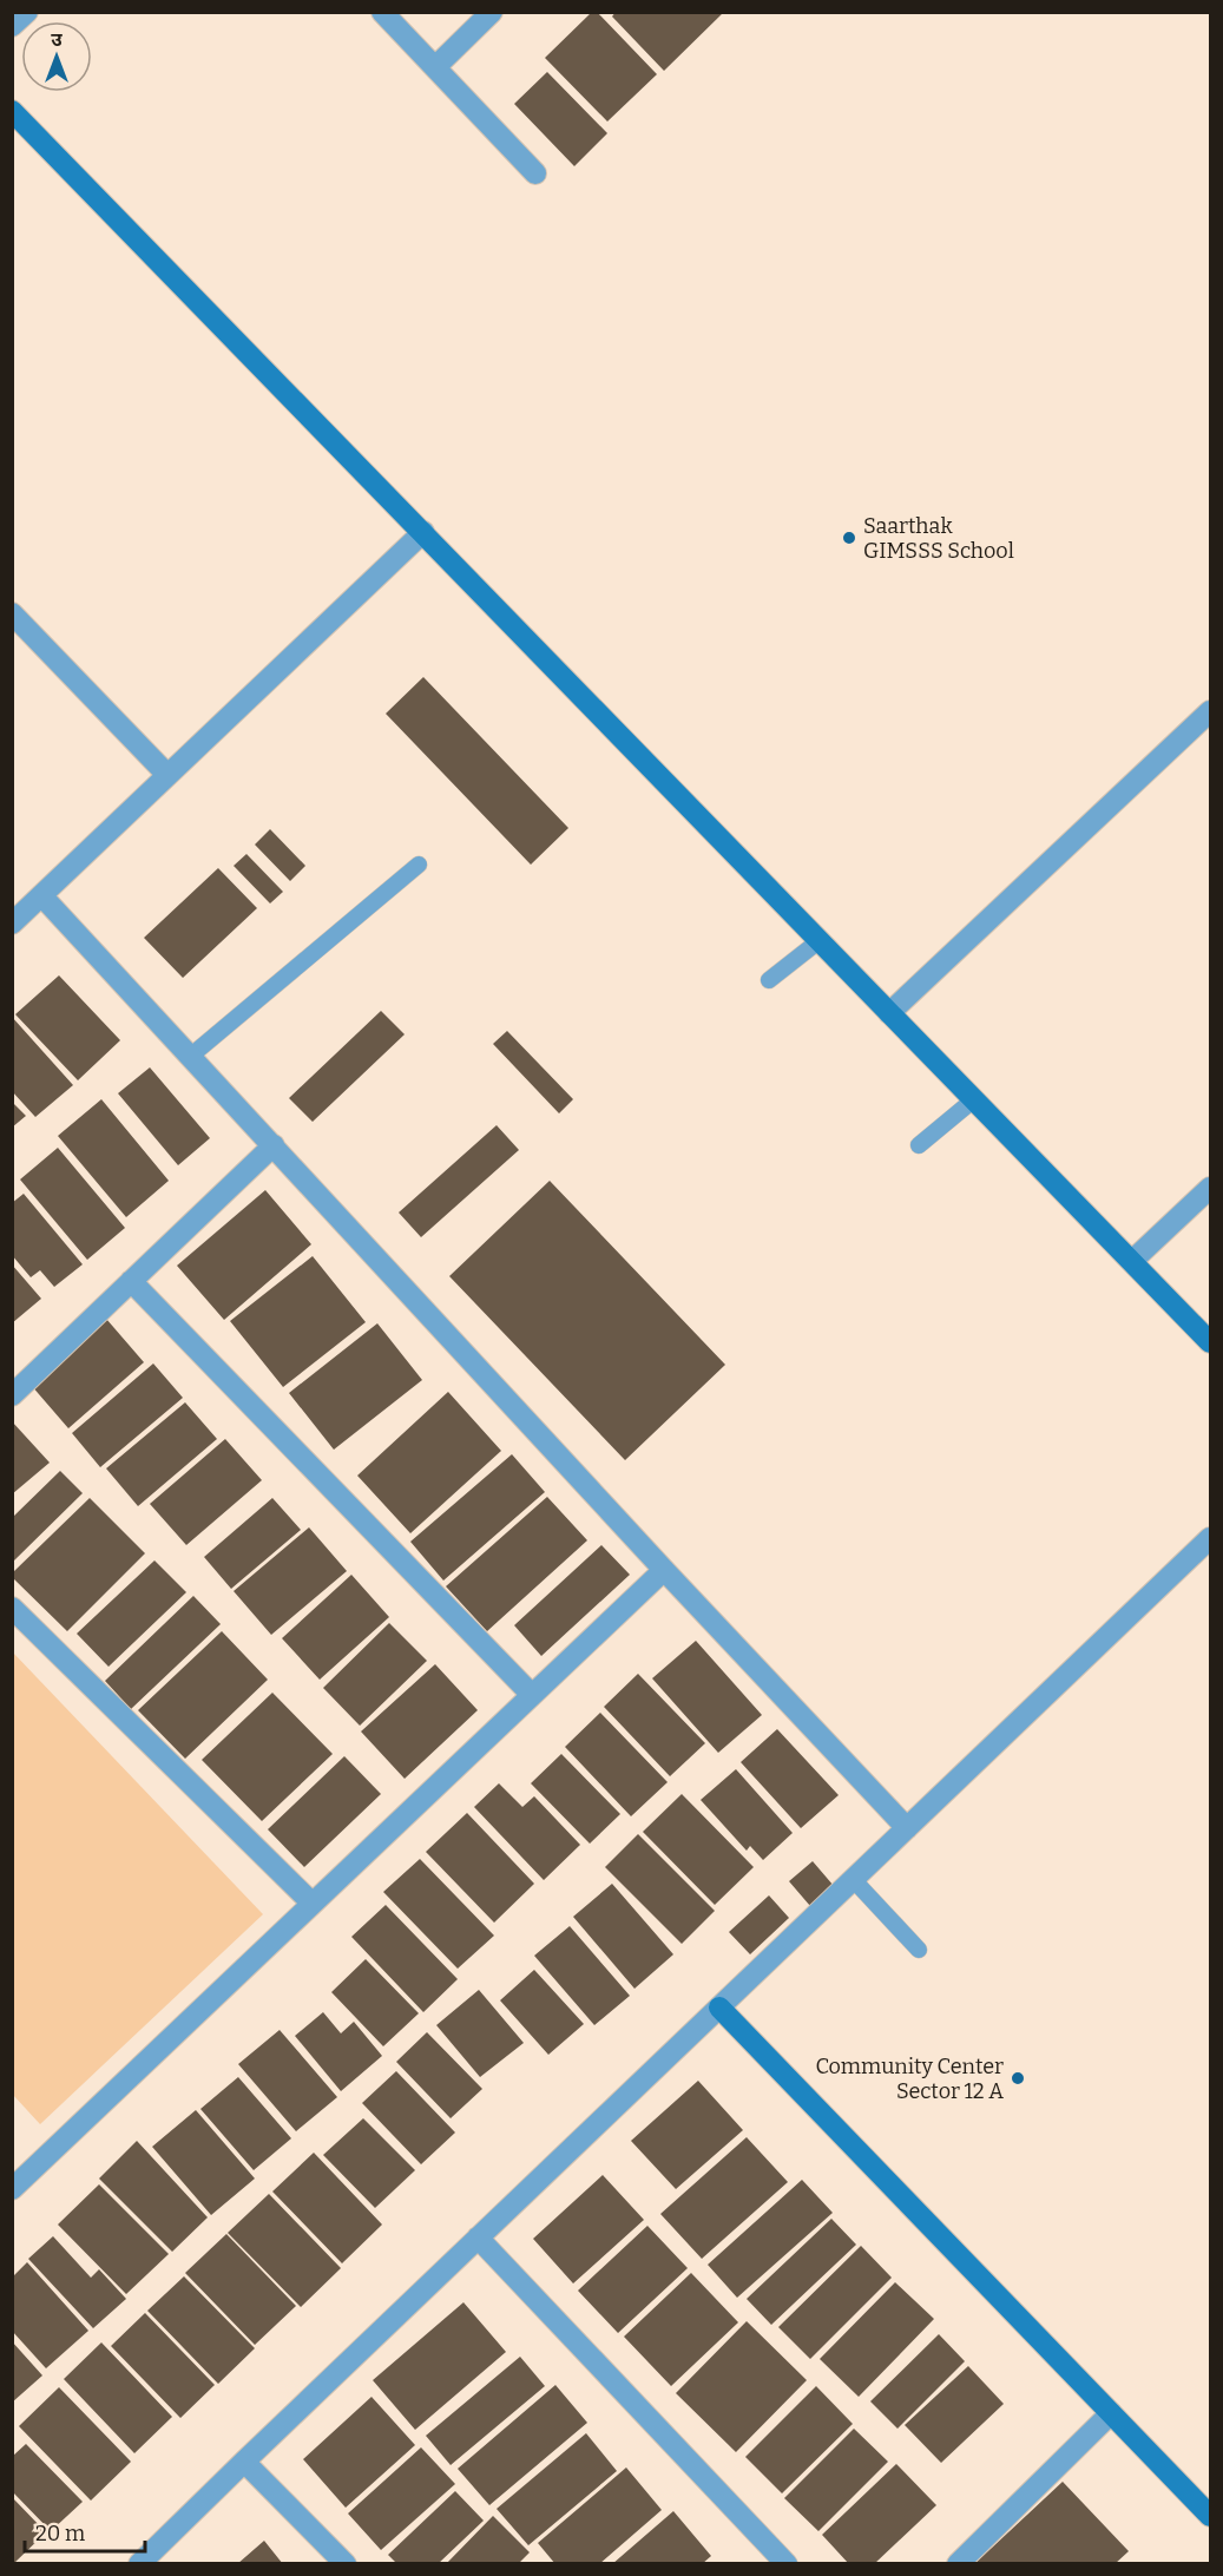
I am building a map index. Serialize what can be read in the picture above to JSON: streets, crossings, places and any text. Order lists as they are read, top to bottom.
{
  "places": ["Saarthak GIMSSS School", "Community Center Sector 12 A"],
  "scale_bar": "20 m",
  "north": "top"
}
